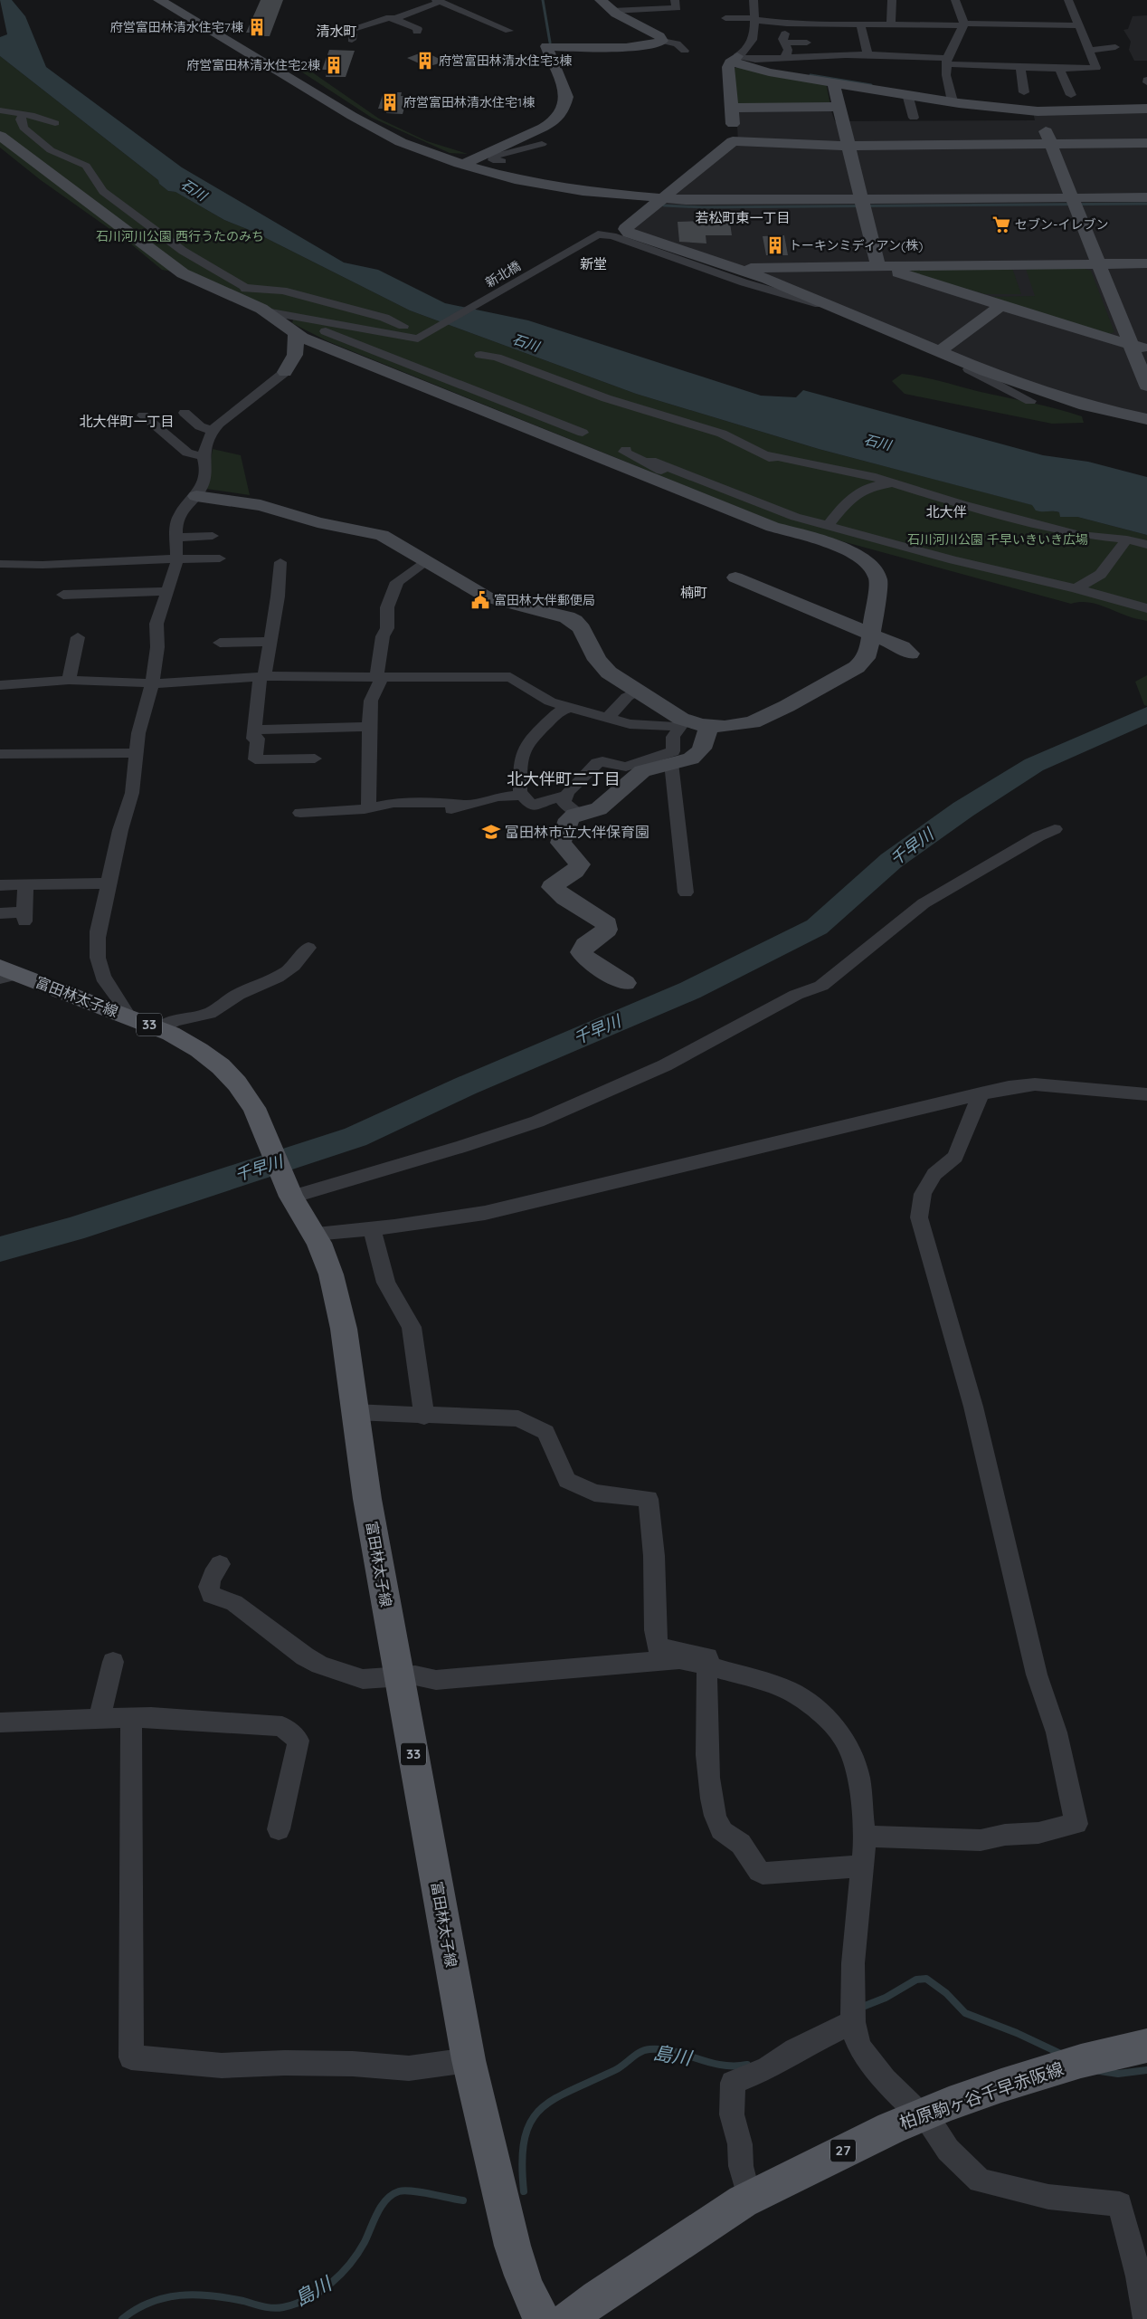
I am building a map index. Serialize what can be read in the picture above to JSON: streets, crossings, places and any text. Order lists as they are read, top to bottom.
{
  "streets": {
    "main road": [
      "富田林太子線",
      "33",
      "柏原駒ヶ谷千早赤阪線",
      "27"
    ],
    "street": ["新北橋"]
  },
  "crossings": [
    ["富田林太子線", "柏原駒ヶ谷千早赤阪線"]
  ],
  "districts": [
    "清水町",
    "若松町東一丁目",
    "新堂",
    "北大伴町一丁目",
    "北大伴",
    "楠町",
    "北大伴町二丁目"
  ],
  "water": ["石川", "千早川", "島川"],
  "parks": ["石川河川公園 西行うたのみち", "石川河川公園 千早いきいき広場"],
  "places": {
    "building": [
      "府営富田林清水住宅7棟",
      "府営富田林清水住宅3棟",
      "府営富田林清水住宅2棟",
      "府営富田林清水住宅1棟",
      "トーキンミディアン(株)"
    ],
    "supermarket": ["セブン-イレブン"],
    "public building": ["富田林大伴郵便局"],
    "school or university": ["富田林市立大伴保育園"]
  }
}
